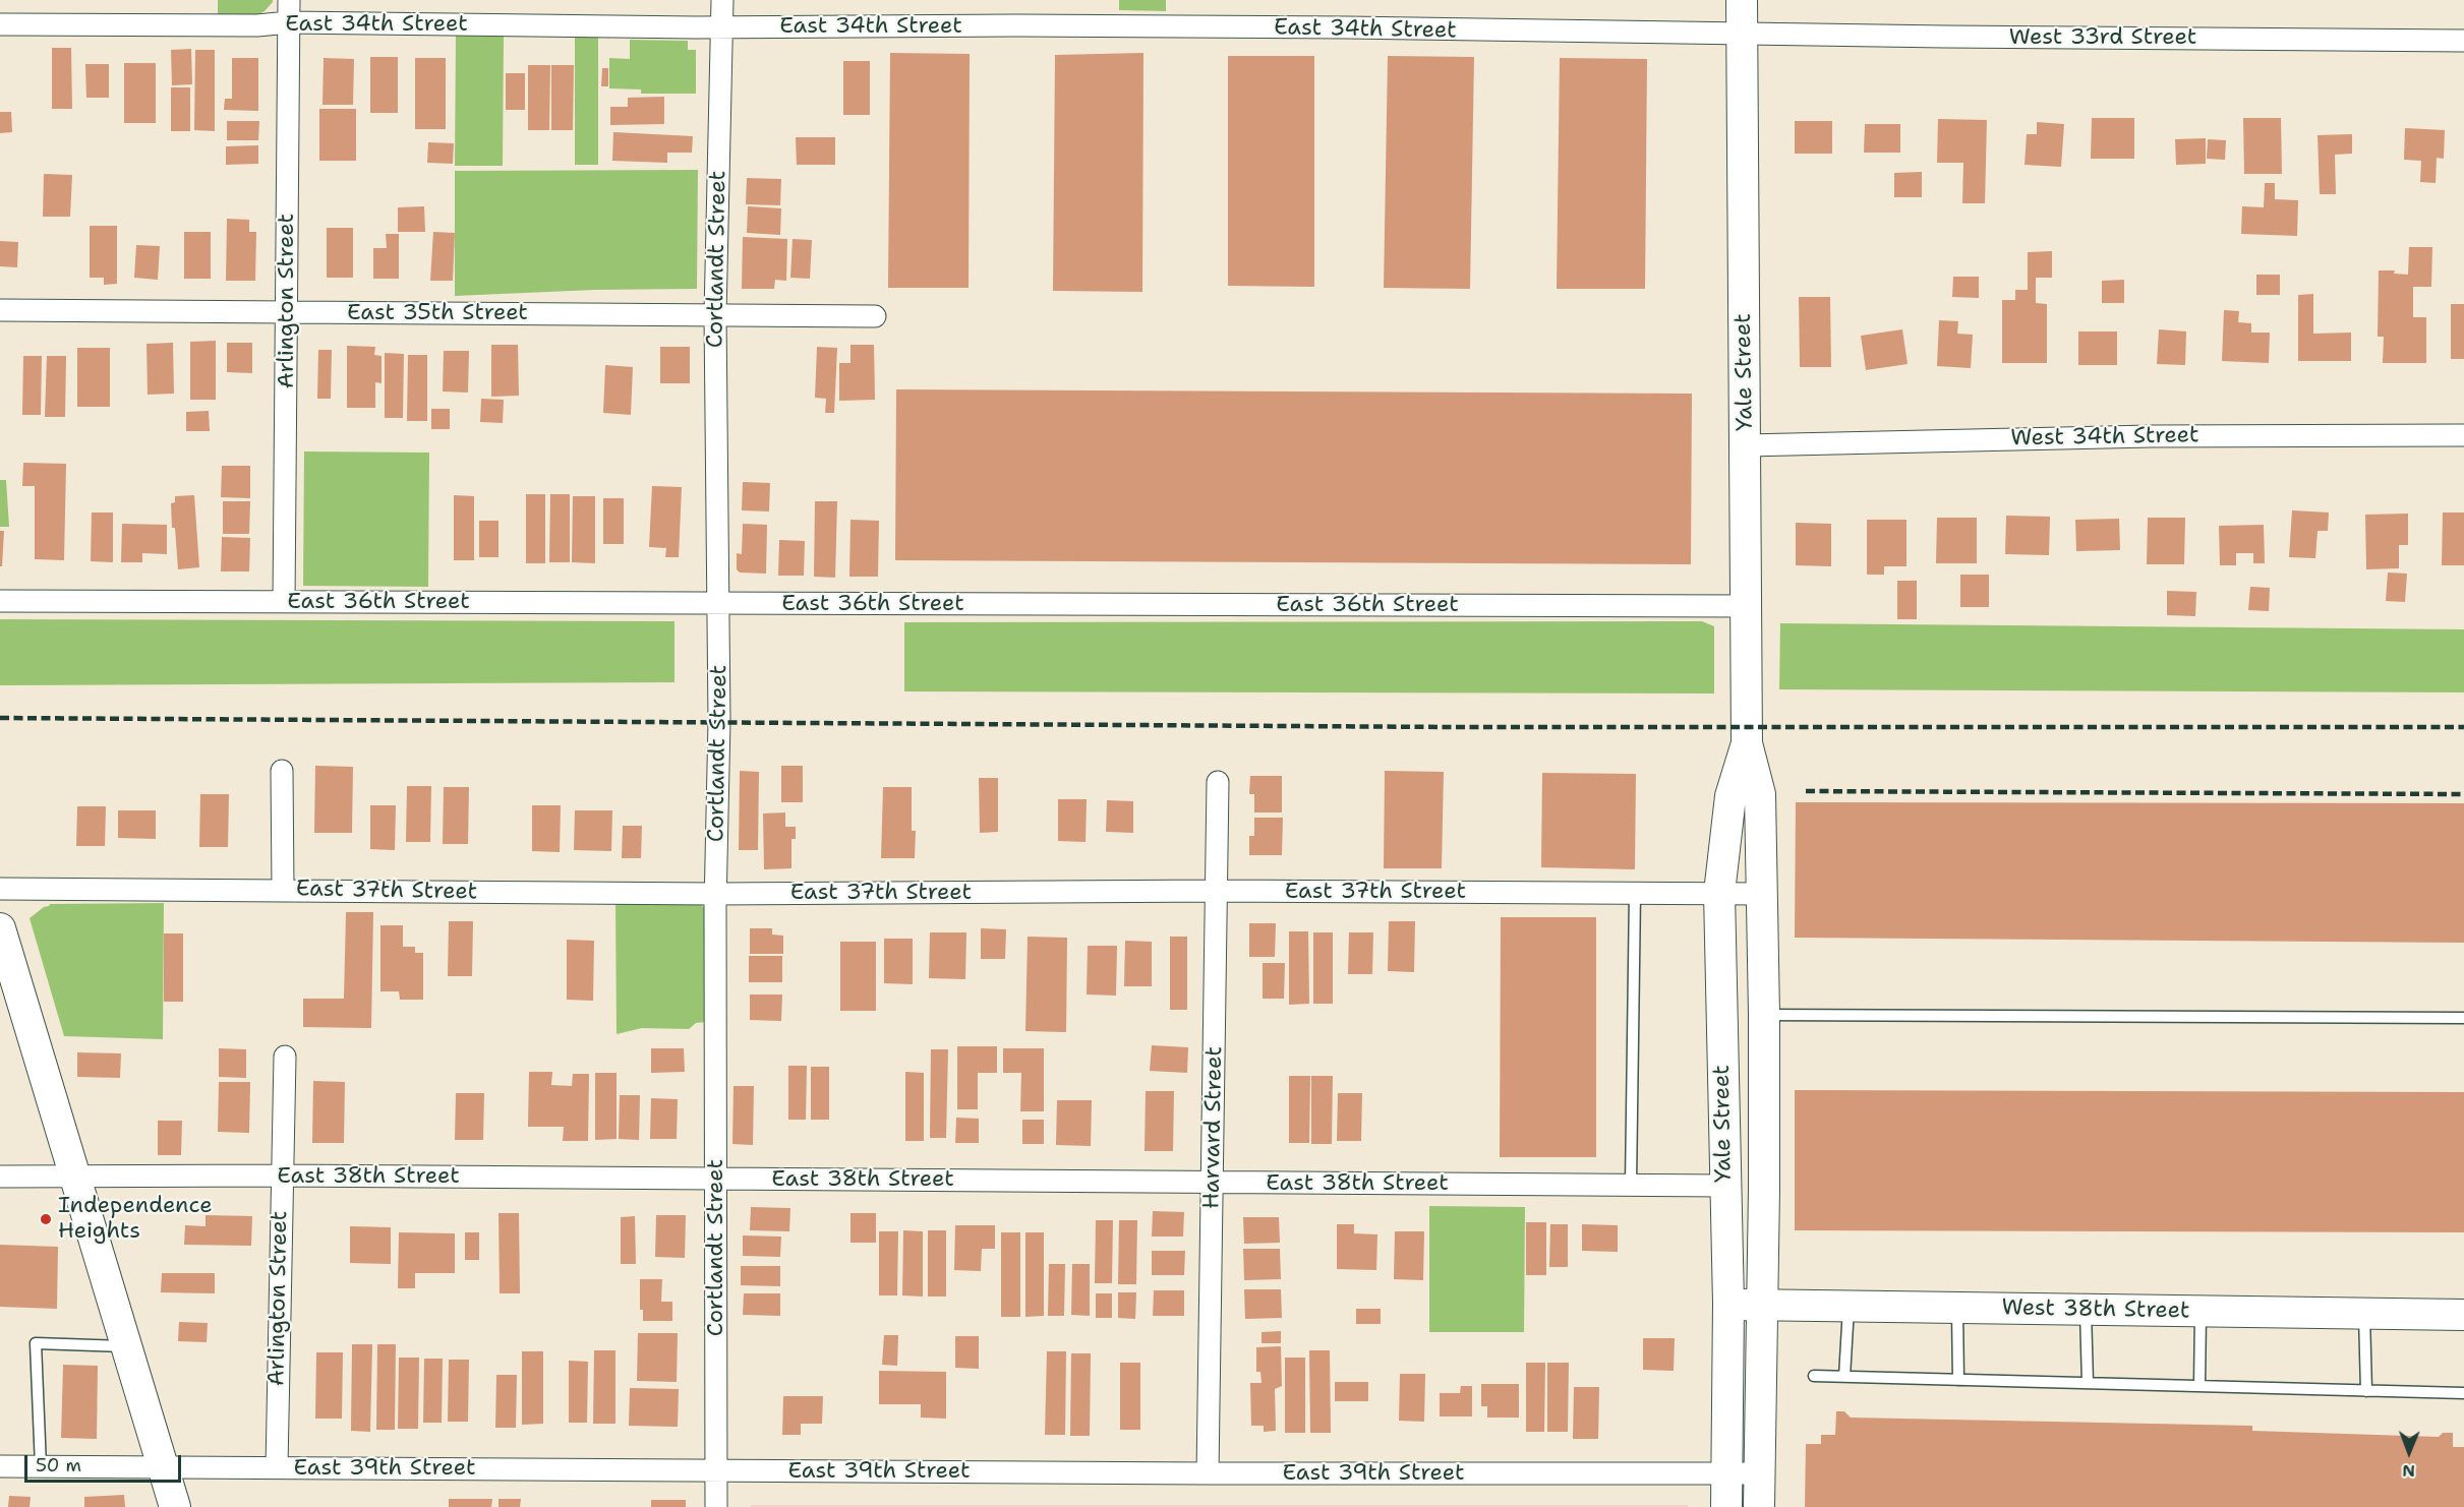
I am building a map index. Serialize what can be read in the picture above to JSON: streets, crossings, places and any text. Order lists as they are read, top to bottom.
{
  "streets": {
    "main road": ["Yale Street", "West 38th Street"],
    "street": [
      "East 34th Street",
      "West 33rd Street",
      "Cortlandt Street",
      "Arlington Street",
      "East 35th Street",
      "West 34th Street",
      "East 36th Street",
      "East 37th Street",
      "Harvard Street",
      "East 38th Street",
      "East 39th Street"
    ]
  },
  "crossings": [
    ["East 34th Street", "West 33rd Street"],
    ["East 34th Street", "Cortlandt Street"],
    ["East 34th Street", "Arlington Street"],
    ["East 34th Street", "Yale Street"],
    ["West 33rd Street", "Yale Street"],
    ["Cortlandt Street", "East 35th Street"],
    ["Cortlandt Street", "East 36th Street"],
    ["Cortlandt Street", "East 37th Street"],
    ["Cortlandt Street", "East 38th Street"],
    ["Cortlandt Street", "East 39th Street"],
    ["Arlington Street", "East 35th Street"],
    ["Arlington Street", "East 36th Street"],
    ["Arlington Street", "East 38th Street"],
    ["Arlington Street", "East 39th Street"],
    ["Yale Street", "West 34th Street"],
    ["Yale Street", "East 36th Street"],
    ["Yale Street", "East 37th Street"],
    ["Yale Street", "East 38th Street"],
    ["Yale Street", "West 38th Street"],
    ["Yale Street", "East 39th Street"],
    ["East 37th Street", "Harvard Street"],
    ["Harvard Street", "East 38th Street"],
    ["Harvard Street", "East 39th Street"]
  ],
  "places": ["Independence Heights"],
  "scale_bar": "50 m",
  "north": "bottom"
}
